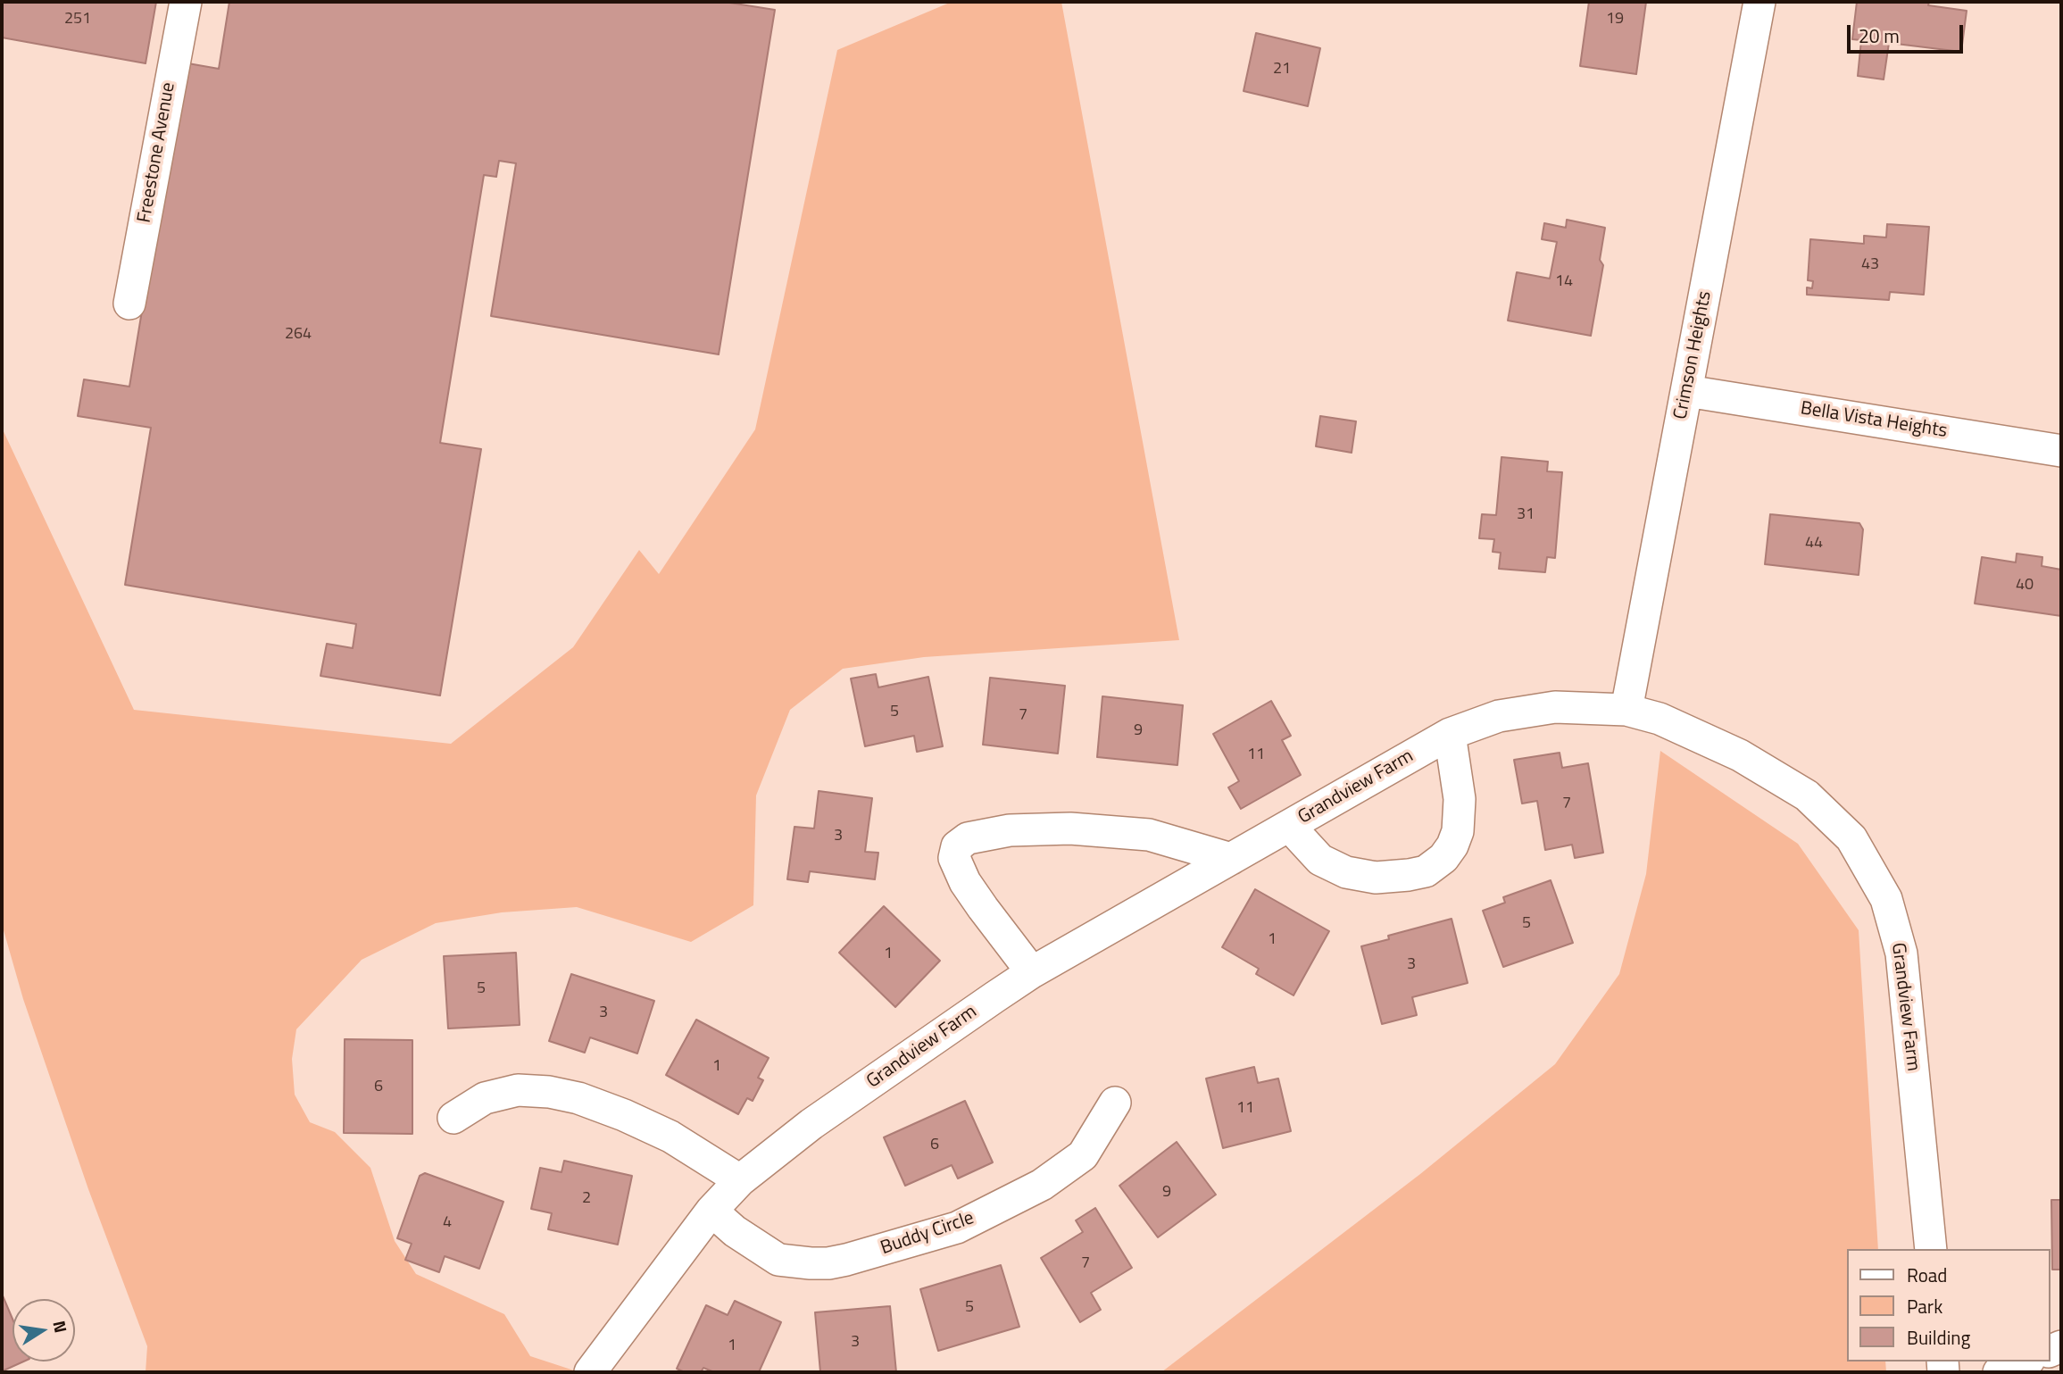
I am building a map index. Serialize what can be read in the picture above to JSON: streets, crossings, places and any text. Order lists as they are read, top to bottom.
{
  "streets": {
    "street": [
      "Freestone Avenue",
      "Crimson Heights",
      "Bella Vista Heights",
      "Grandview Farm",
      "Buddy Circle"
    ]
  },
  "crossings": [
    ["Crimson Heights", "Bella Vista Heights"],
    ["Crimson Heights", "Grandview Farm"],
    ["Grandview Farm", "Buddy Circle"]
  ],
  "house_numbers": [
    "251",
    "19",
    "21",
    "43",
    "14",
    "264",
    "31",
    "44",
    "40",
    "5",
    "7",
    "9",
    "11",
    "7",
    "3",
    "5",
    "1",
    "1",
    "3",
    "5",
    "3",
    "1",
    "6",
    "11",
    "6",
    "9",
    "2",
    "4",
    "7",
    "5",
    "3",
    "1"
  ],
  "legend": ["Road", "Park", "Building"],
  "scale_bar": "20 m",
  "north": "right"
}
